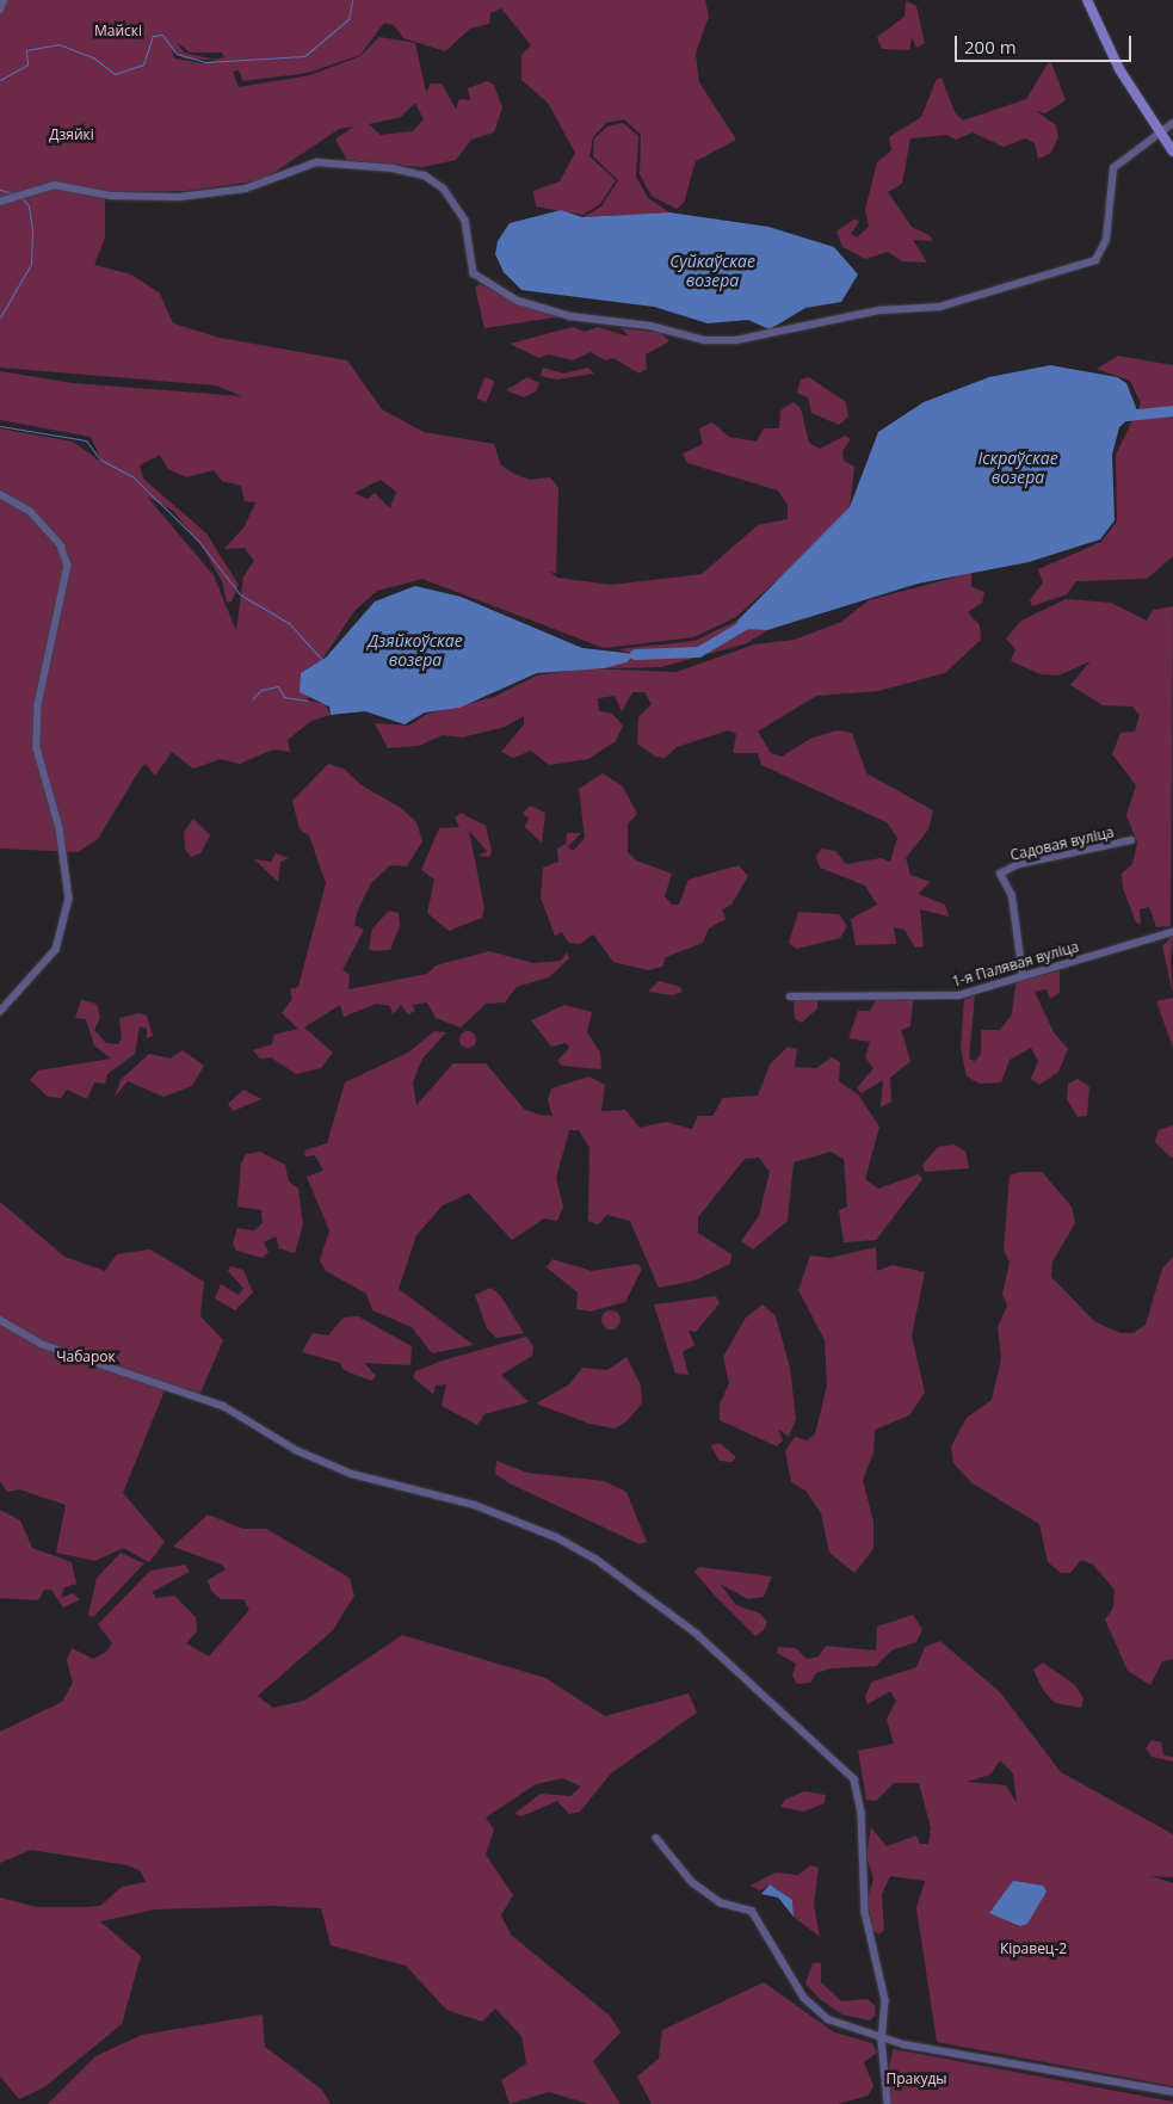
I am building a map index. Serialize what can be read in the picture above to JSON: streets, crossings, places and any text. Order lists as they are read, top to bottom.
{
  "streets": {
    "street": ["Садовая вуліца", "1-я Палявая вуліца"]
  },
  "crossings": [
    ["Садовая вуліца", "1-я Палявая вуліца"]
  ],
  "water": ["Суйкаўскае возера", "Іскраўскае возера", "Дзяйкоўскае возера"],
  "parks": [
    "Майскі",
    "Дзяйкі",
    "Чабарок",
    "Кіравец-2",
    "Пракуды"
  ],
  "scale_bar": "200 m"
}
